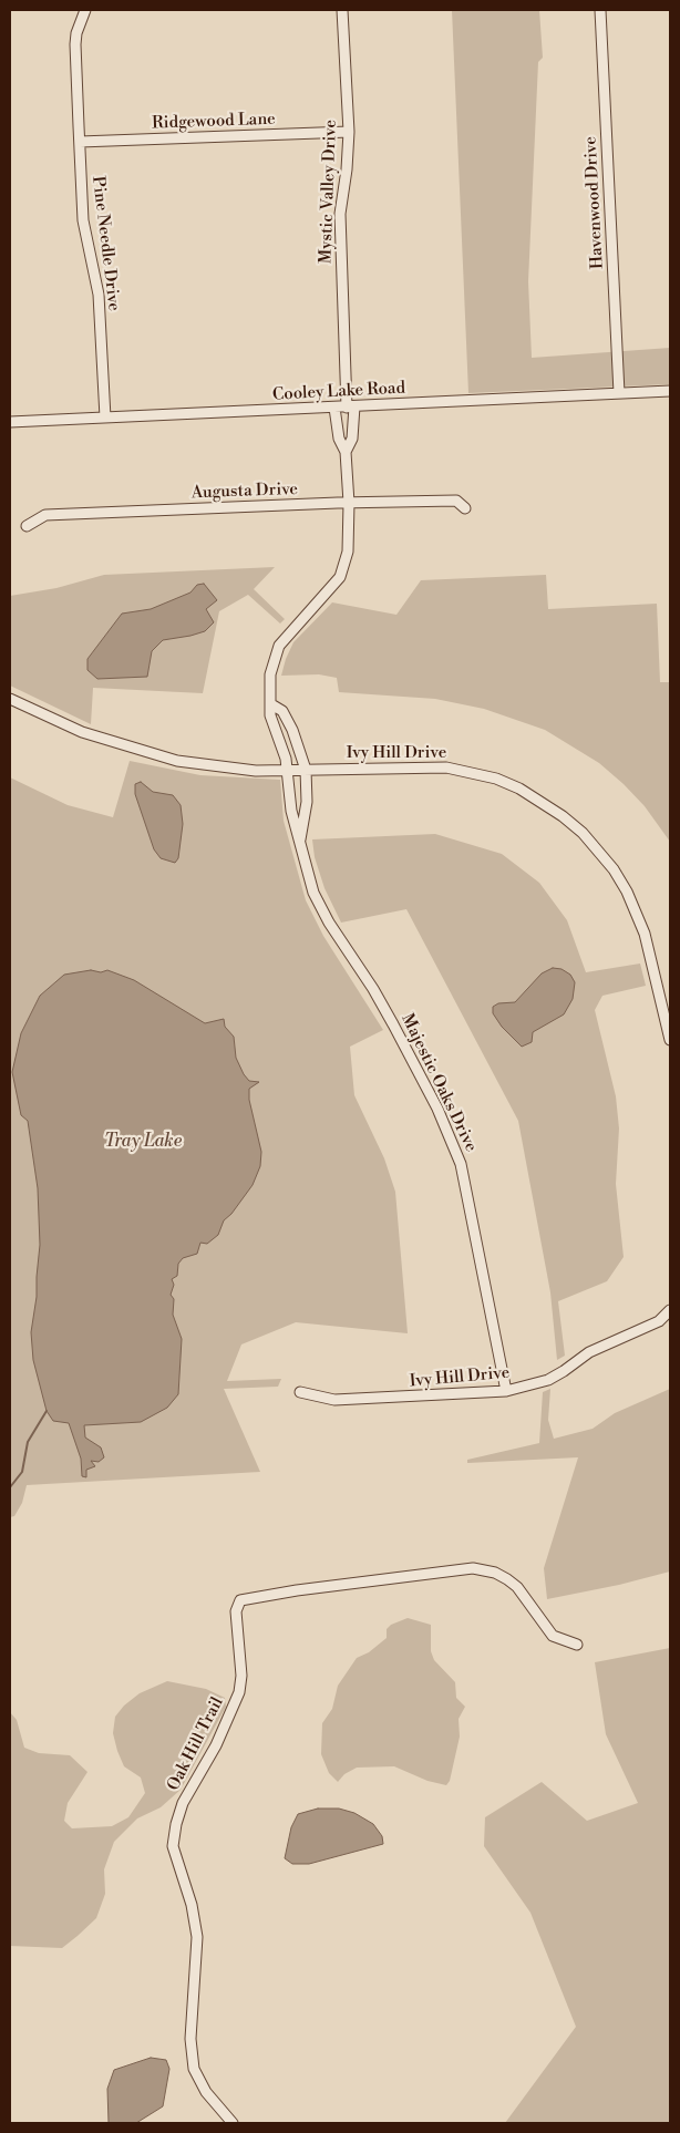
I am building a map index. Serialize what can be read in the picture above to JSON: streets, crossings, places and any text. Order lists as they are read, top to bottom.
{
  "streets": {
    "street": [
      "Ridgewood Lane",
      "Mystic Valley Drive",
      "Havenwood Drive",
      "Pine Needle Drive",
      "Cooley Lake Road",
      "Augusta Drive",
      "Ivy Hill Drive",
      "Majestic Oaks Drive",
      "Oak Hill Trail"
    ]
  },
  "crossings": [
    ["Ridgewood Lane", "Mystic Valley Drive"],
    ["Ridgewood Lane", "Pine Needle Drive"],
    ["Mystic Valley Drive", "Cooley Lake Road"],
    ["Mystic Valley Drive", "Majestic Oaks Drive"],
    ["Havenwood Drive", "Cooley Lake Road"],
    ["Pine Needle Drive", "Cooley Lake Road"],
    ["Cooley Lake Road", "Majestic Oaks Drive"],
    ["Augusta Drive", "Majestic Oaks Drive"],
    ["Ivy Hill Drive", "Majestic Oaks Drive"]
  ],
  "water": ["Tray Lake"]
}
